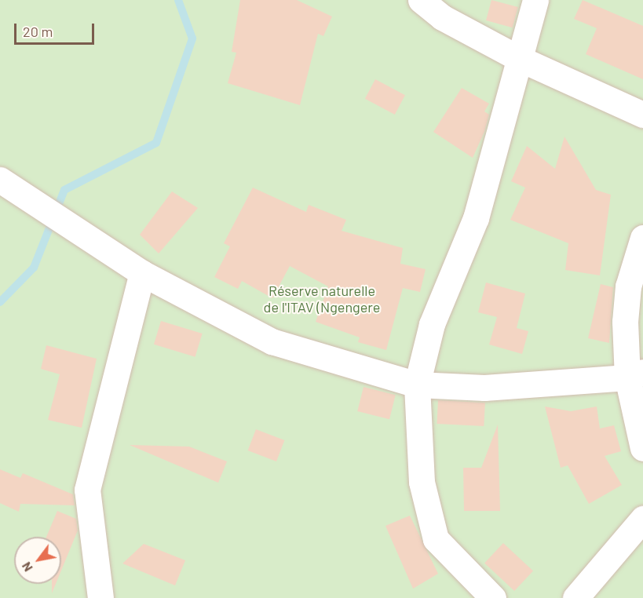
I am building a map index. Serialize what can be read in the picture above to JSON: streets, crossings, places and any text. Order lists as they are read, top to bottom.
{
  "parks": ["Réserve naturelle de l'ITAV (Ngengere"],
  "scale_bar": "20 m",
  "north": "bottom left"
}
